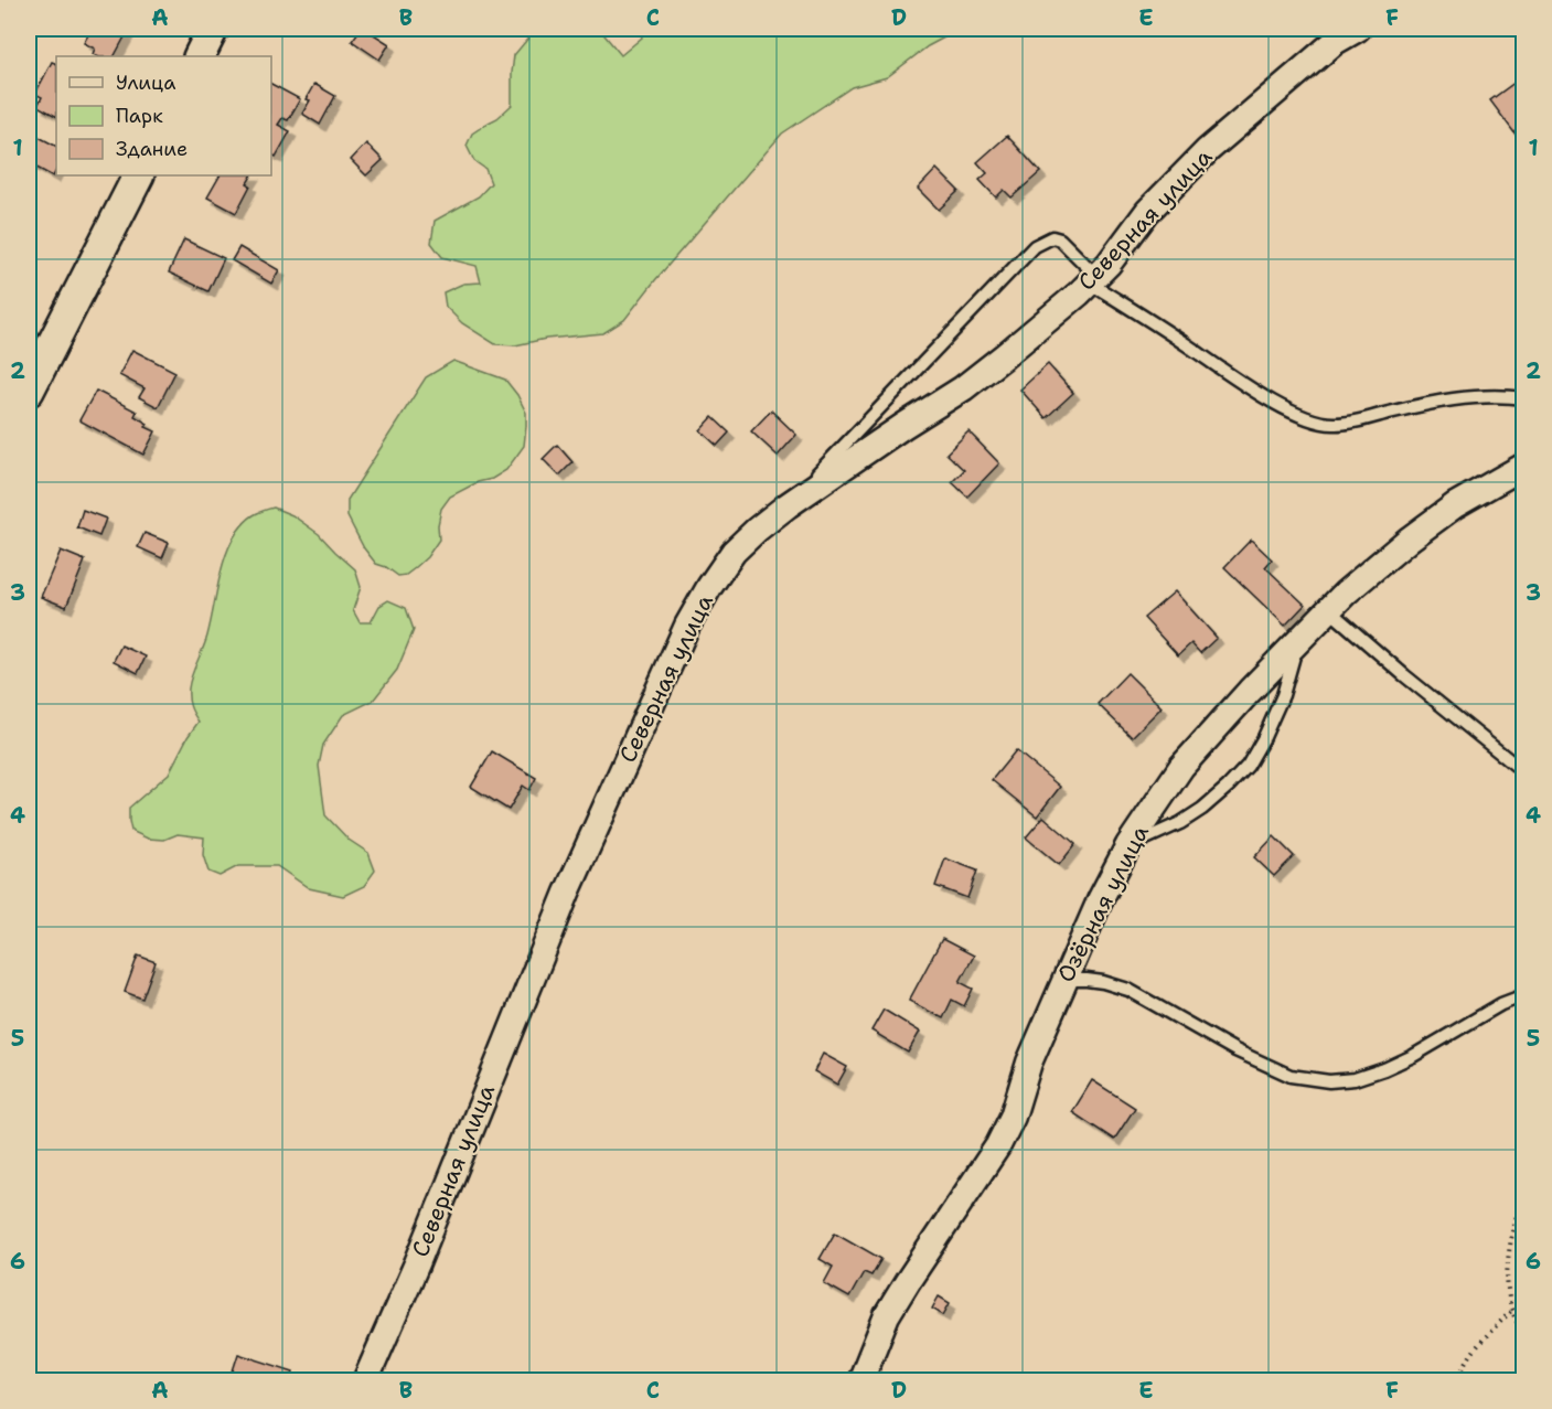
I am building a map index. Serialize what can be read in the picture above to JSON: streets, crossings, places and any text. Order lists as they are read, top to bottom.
{
  "streets": {
    "street": ["Северная улица", "Озёрная улица"]
  },
  "legend": ["Улица", "Парк", "Здание"],
  "grid": {
    "columns": [
      "A",
      "B",
      "C",
      "D",
      "E",
      "F"
    ],
    "rows": [
      "1",
      "2",
      "3",
      "4",
      "5",
      "6"
    ]
  }
}
